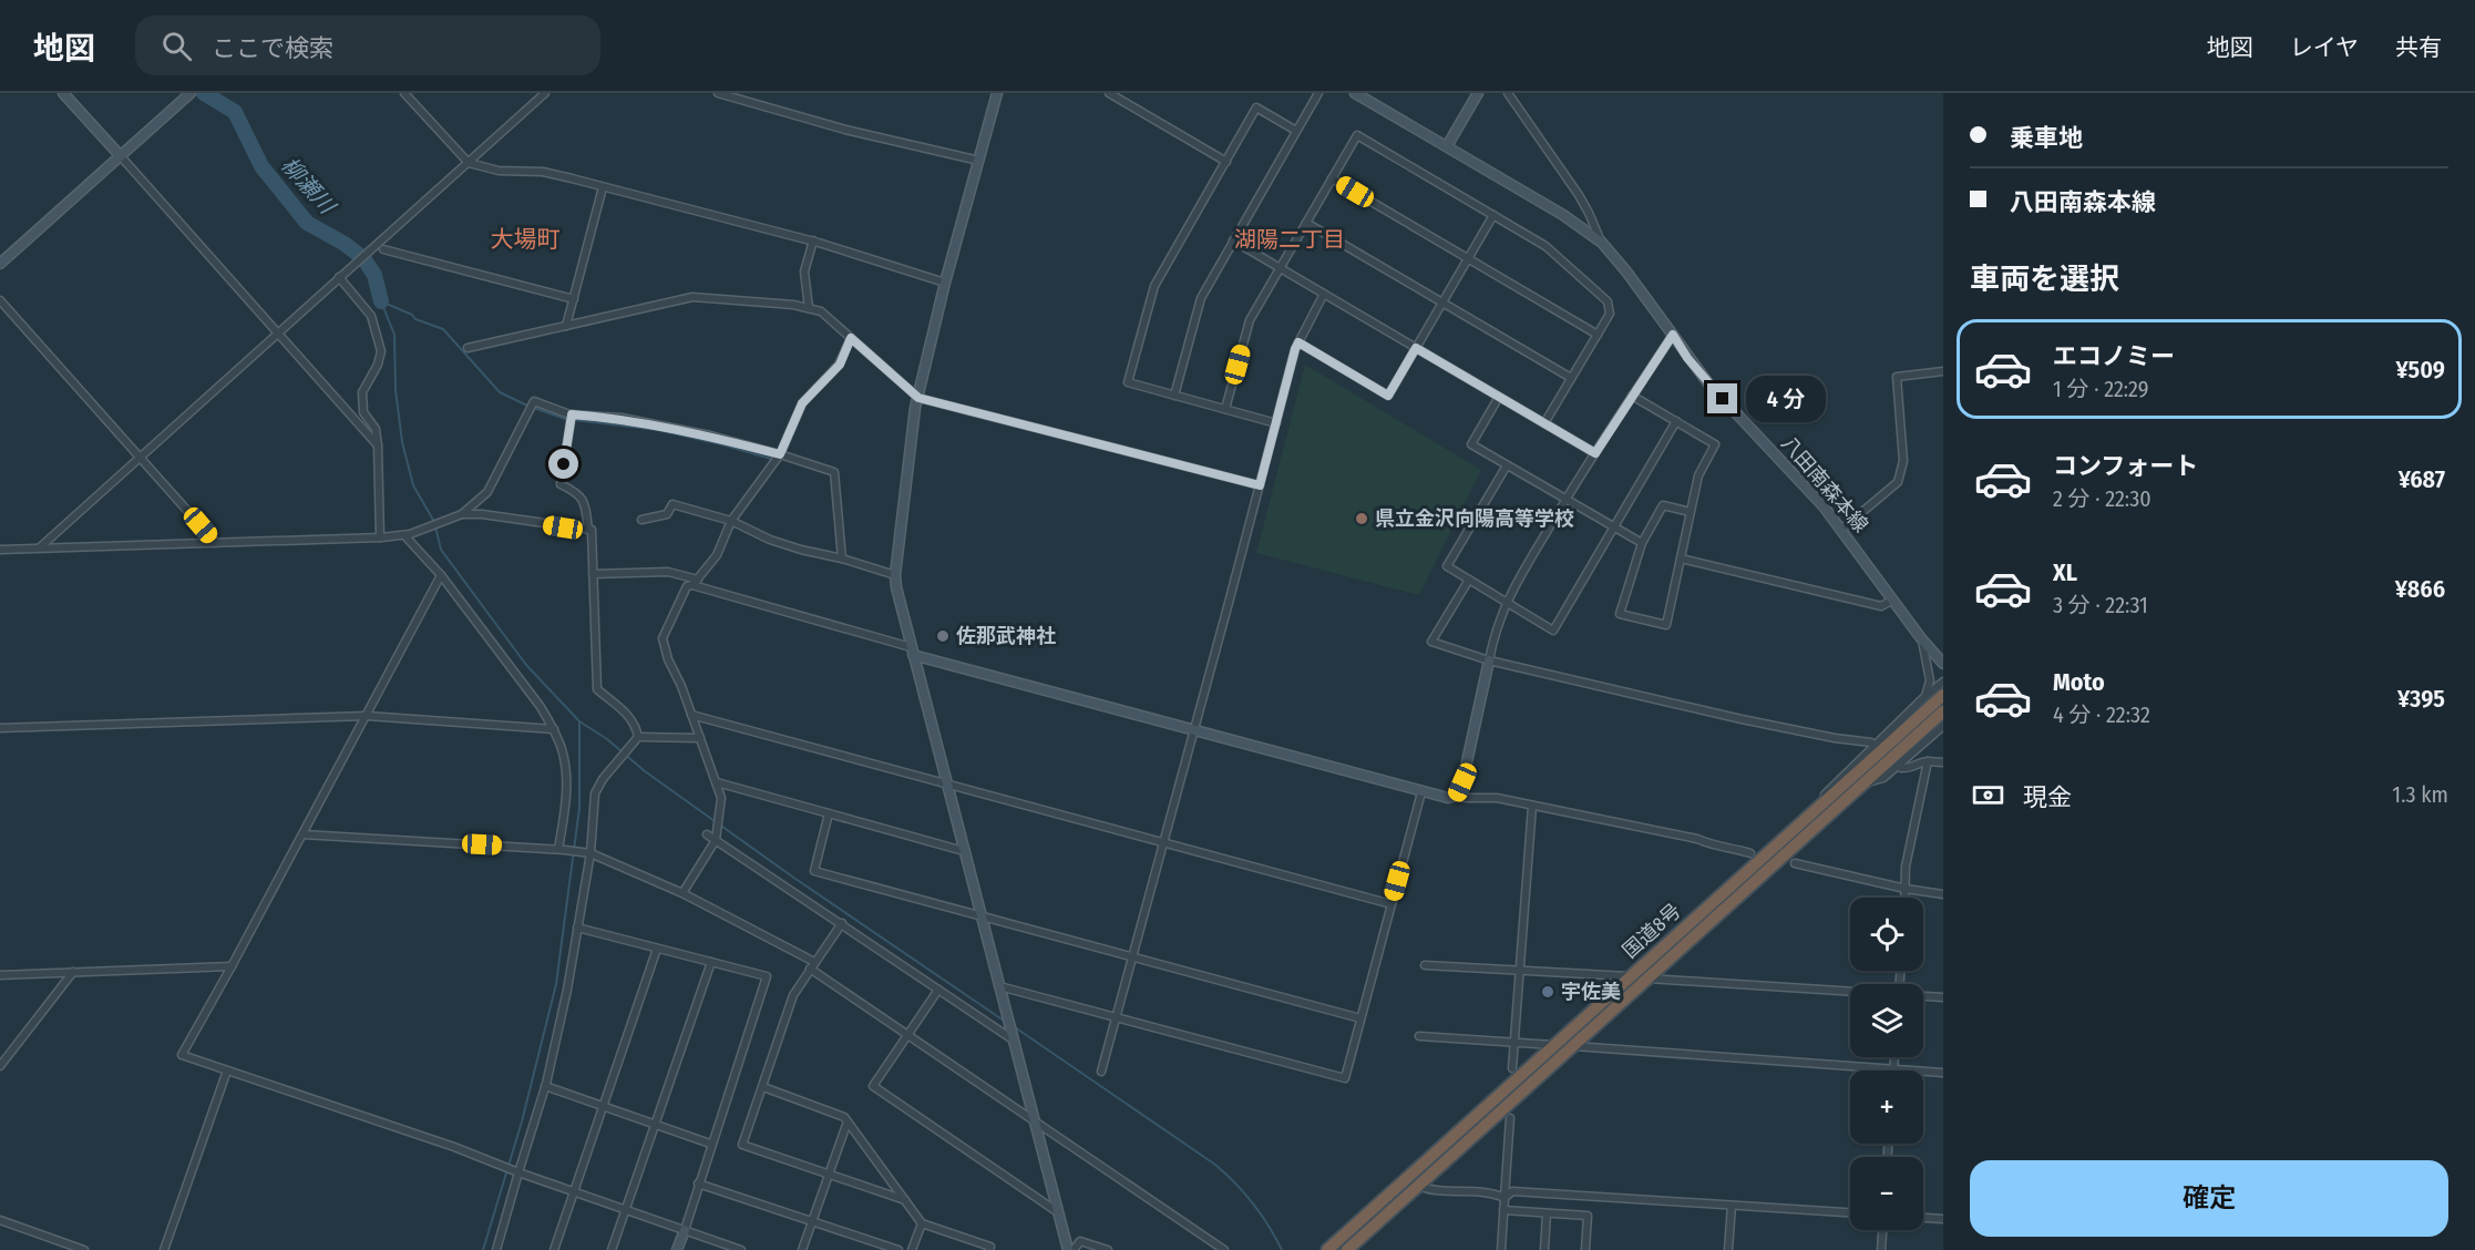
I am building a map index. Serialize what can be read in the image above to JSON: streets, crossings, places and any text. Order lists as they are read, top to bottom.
{
  "streets": {
    "highway": ["国道8号"],
    "street": ["八田南森本線"]
  },
  "districts": ["大場町", "湖陽二丁目"],
  "water": ["柳瀬川"],
  "places": ["県立金沢向陽高等学校", "佐那武神社", "宇佐美"],
  "page": {
    "header": "地図",
    "search": "ここで検索",
    "nav": ["地図", "レイヤ", "共有"],
    "banner": ["乗車地", "八田南森本線"],
    "heading": "車両を選択",
    "list": [
      {
        "name": "エコノミー",
        "note": "1 分 · 22:29",
        "value": "¥509"
      },
      {
        "name": "コンフォート",
        "note": "2 分 · 22:30",
        "value": "¥687"
      },
      {
        "name": "XL",
        "note": "3 分 · 22:31",
        "value": "¥866"
      },
      {
        "name": "Moto",
        "note": "4 分 · 22:32",
        "value": "¥395"
      }
    ],
    "bubble": "4 分",
    "pay": ["現金", "1.3 km"],
    "map_buttons": ["+", "−"],
    "buttons": "確定"
  }
}
